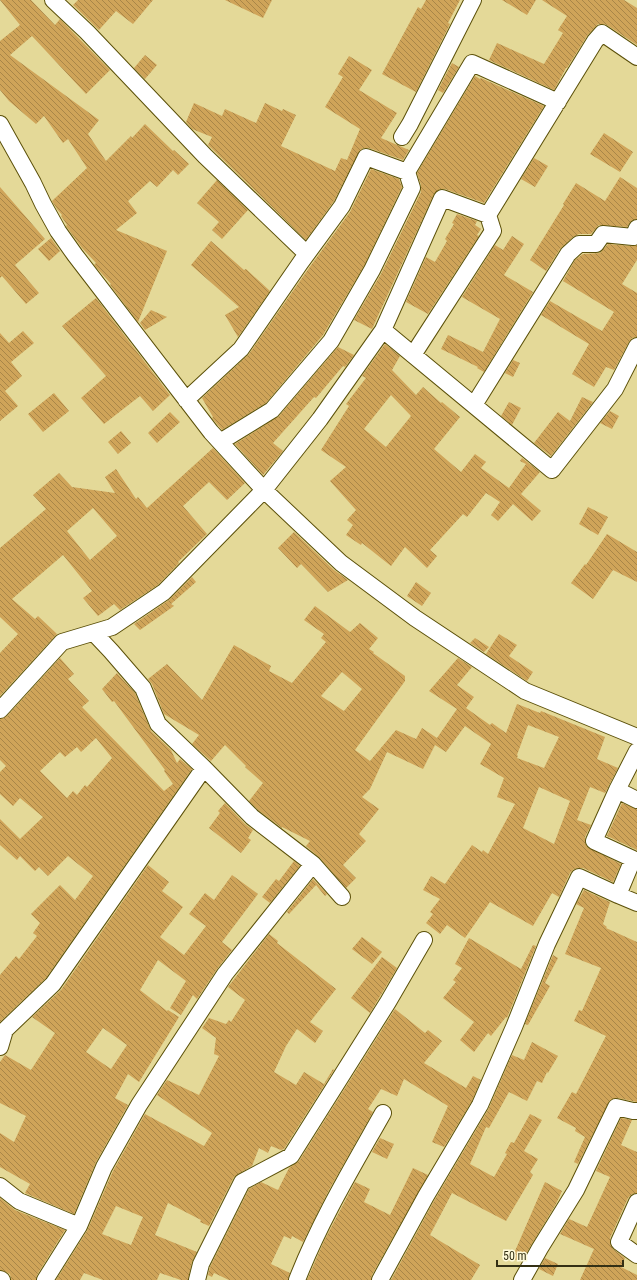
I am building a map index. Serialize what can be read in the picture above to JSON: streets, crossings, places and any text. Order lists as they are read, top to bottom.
{
  "scale_bar": "50 m"
}
